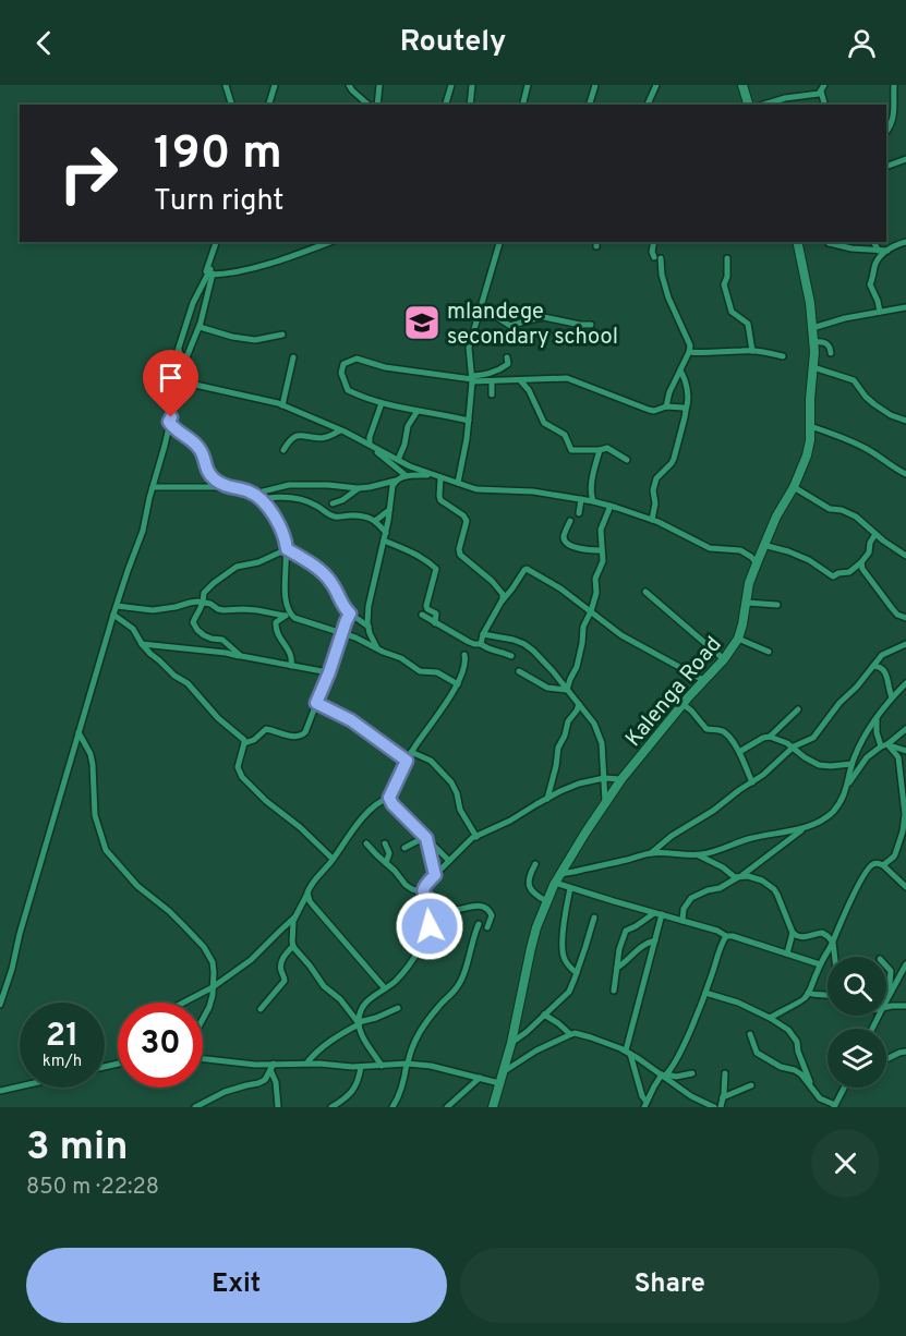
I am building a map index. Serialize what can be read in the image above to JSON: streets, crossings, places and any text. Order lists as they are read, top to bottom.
{
  "streets": {
    "main road": ["Kalenga Road"]
  },
  "places": {
    "school or university": ["mlandege secondary school"]
  },
  "page": {
    "header": "Routely",
    "turn": ["190 m", "Turn right"],
    "speed": "21 km/h",
    "limit": "30",
    "heading": ["3 min", "850 m · 22:28"],
    "buttons": ["Exit", "Share"]
  }
}
